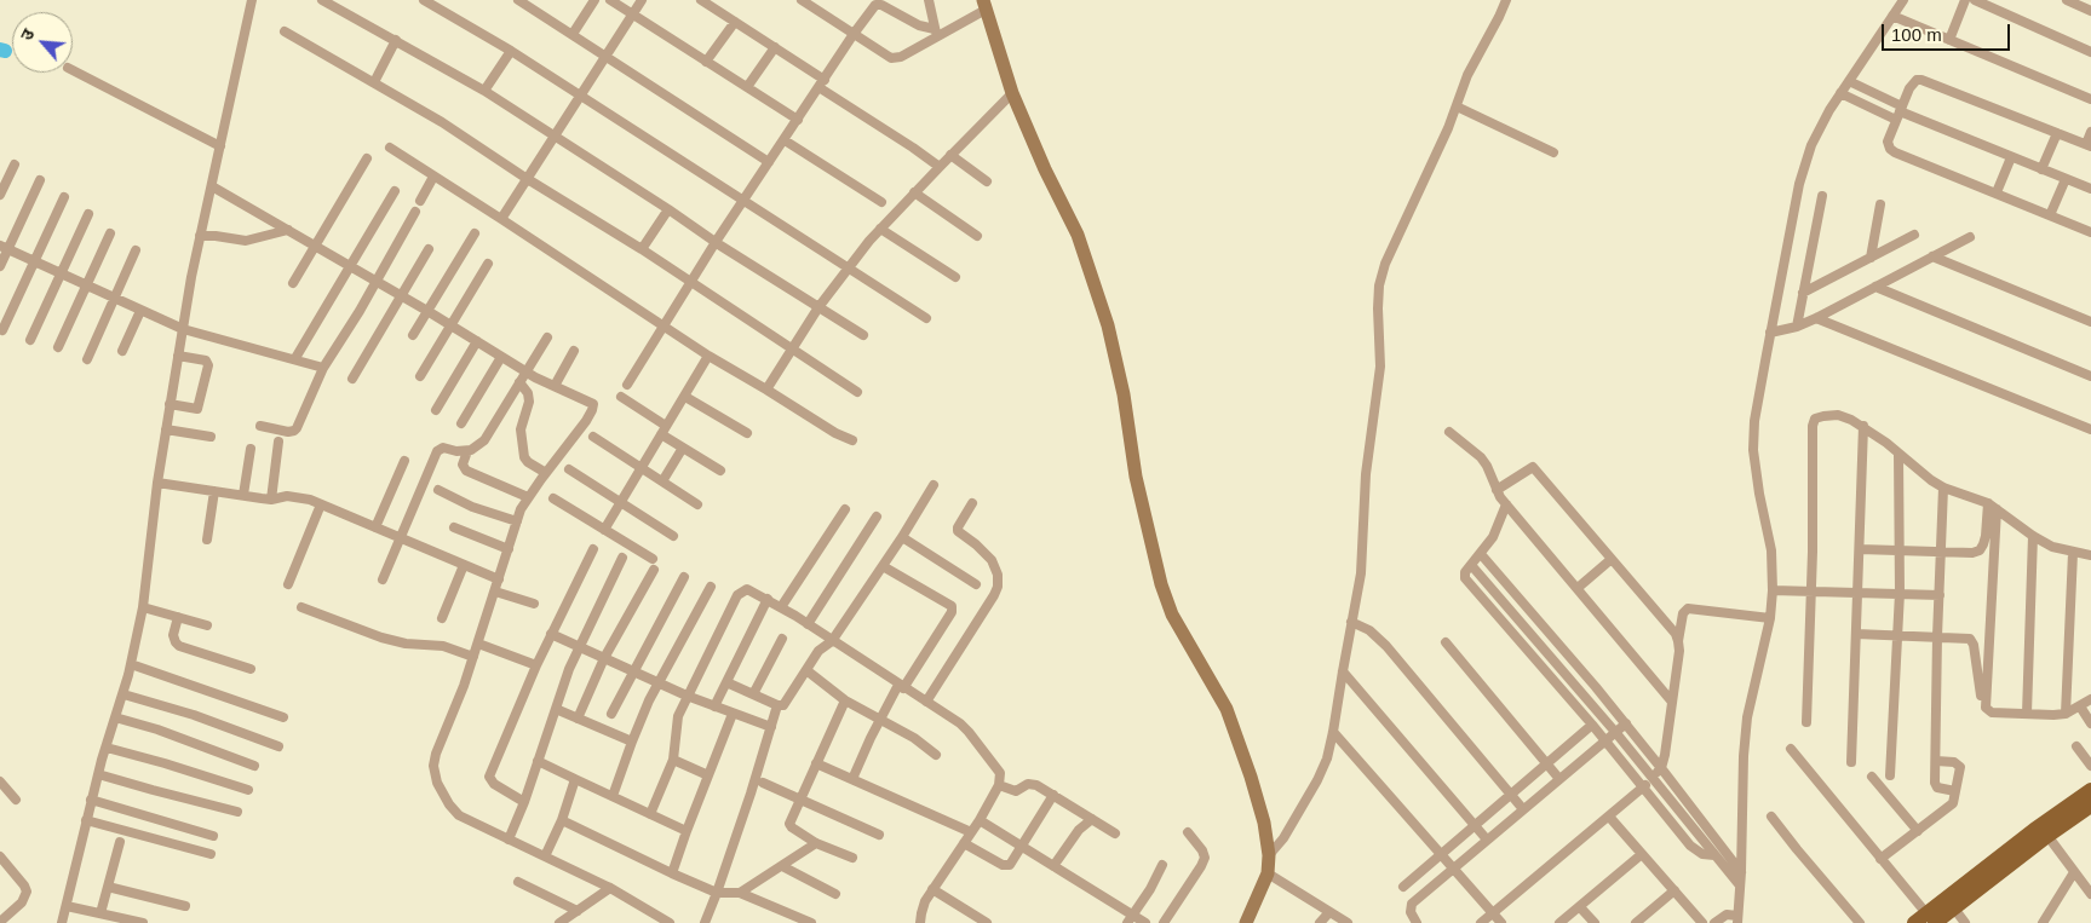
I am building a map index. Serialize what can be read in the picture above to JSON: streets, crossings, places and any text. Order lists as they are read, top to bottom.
{
  "scale_bar": "100 m",
  "north": "top left"
}
